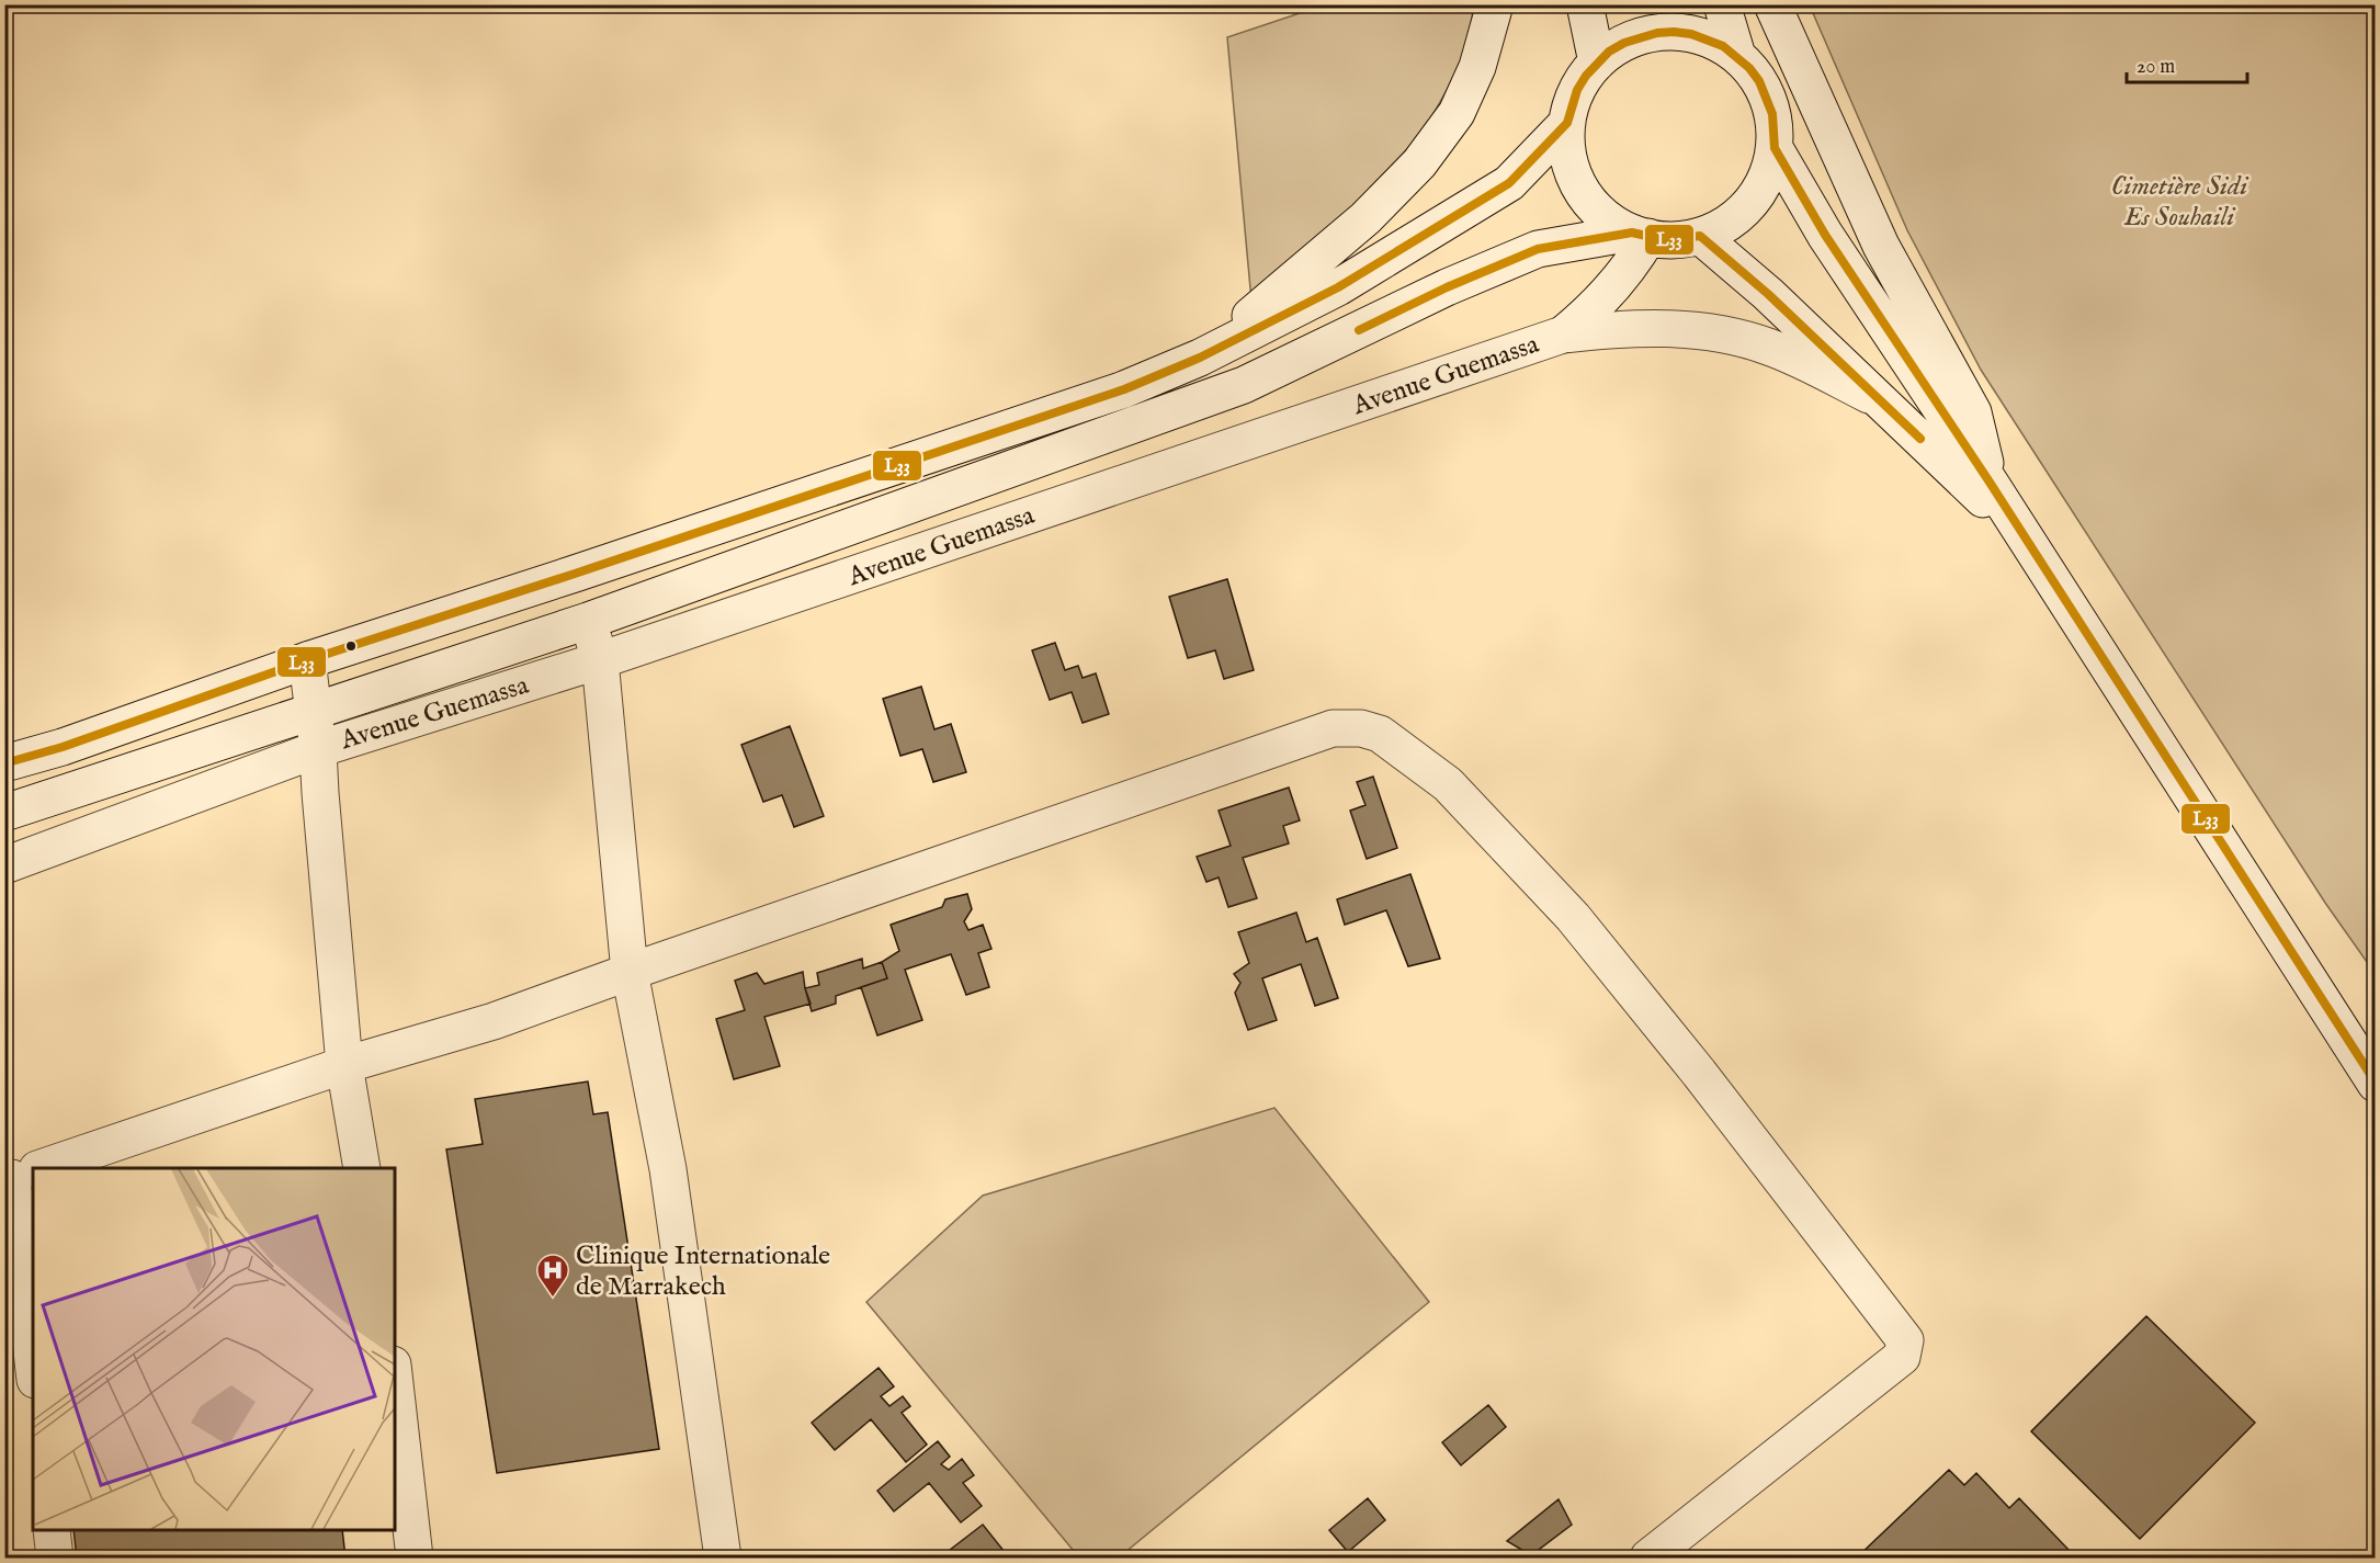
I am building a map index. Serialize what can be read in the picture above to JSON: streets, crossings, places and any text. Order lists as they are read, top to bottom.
{
  "streets": {
    "main road": ["Avenue Guemassa"]
  },
  "parks": ["Cimetière Sidi Es Souhaili"],
  "places": {
    "hospital": ["Clinique Internationale de Marrakech"]
  },
  "lines": ["transit line L33"],
  "scale_bar": "20 m"
}
